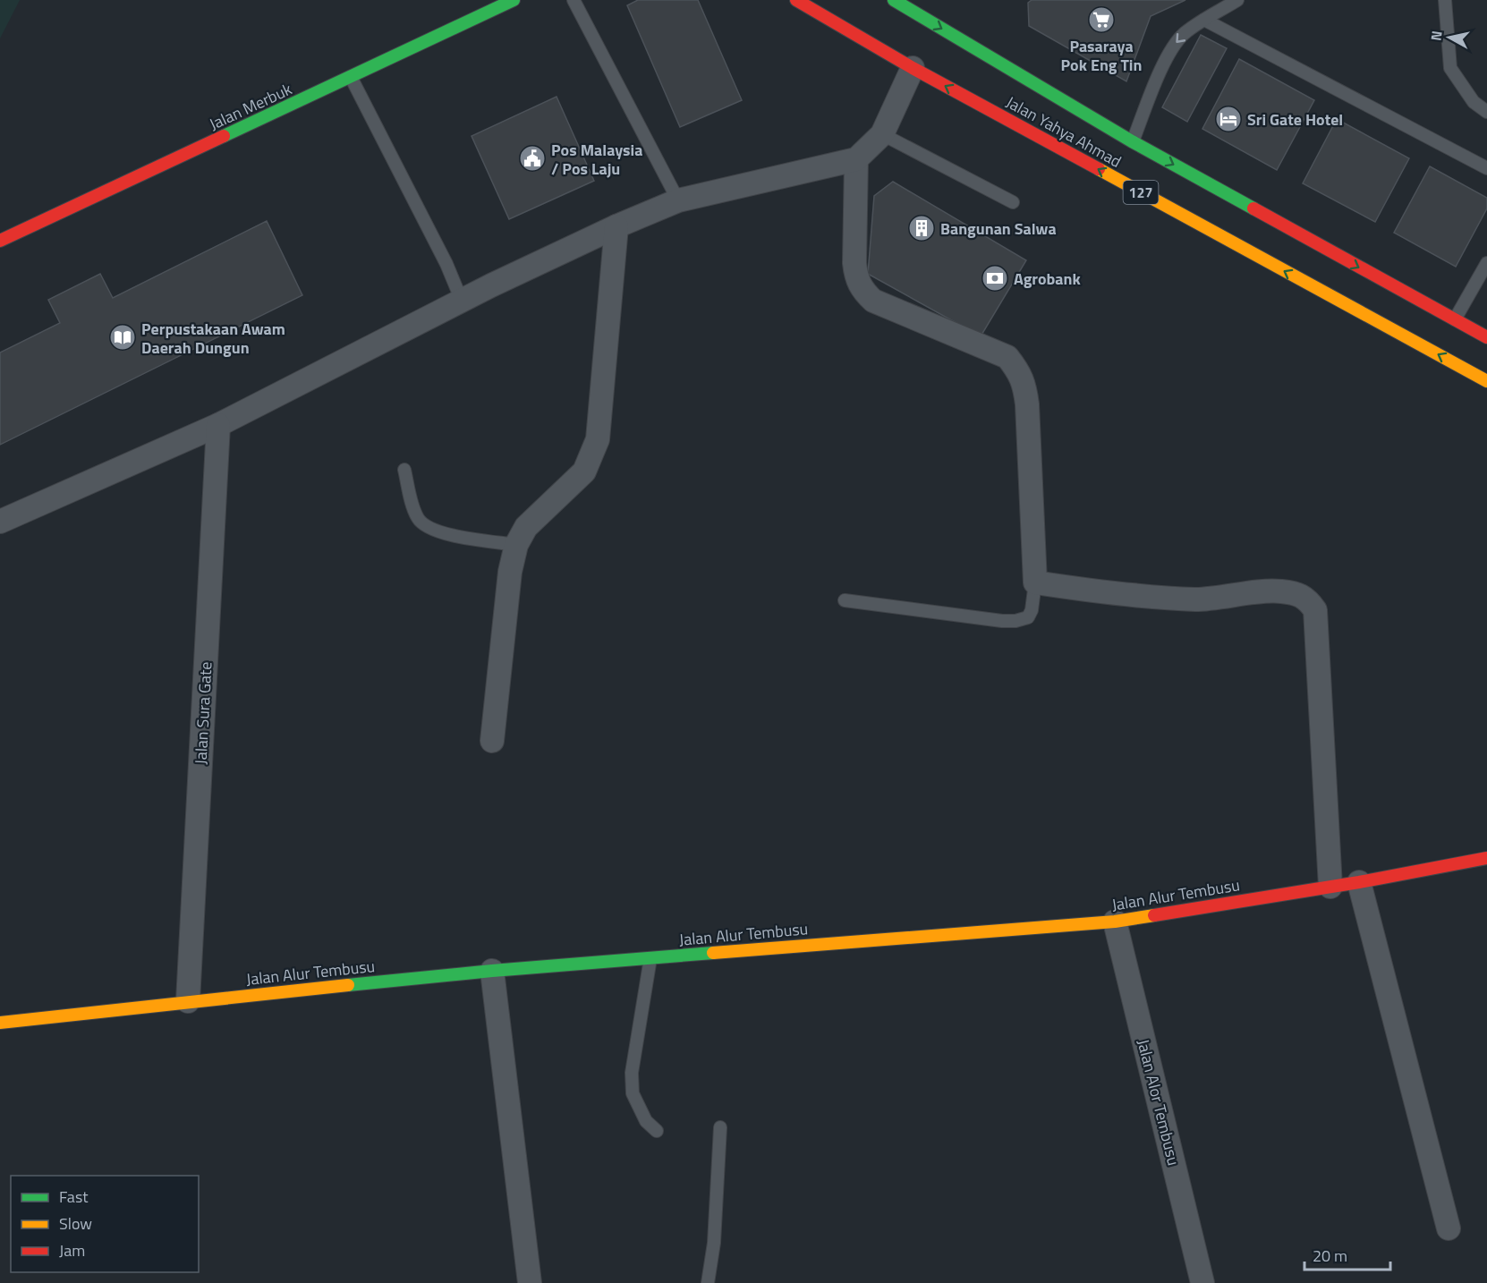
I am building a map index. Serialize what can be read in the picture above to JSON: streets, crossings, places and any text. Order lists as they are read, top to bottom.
{
  "streets": {
    "street": [
      "Jalan Merbuk",
      "Jalan Yahya Ahmad",
      "127",
      "Jalan Sura Gate",
      "Jalan Alur Tembusu",
      "Jalan Alor Tembusu"
    ]
  },
  "crossings": [
    ["Jalan Sura Gate", "Jalan Alur Tembusu"],
    ["Jalan Alur Tembusu", "Jalan Alor Tembusu"]
  ],
  "places": {
    "supermarket": ["Pasaraya Pok Eng Tin"],
    "hotel": ["Sri Gate Hotel"],
    "public building": ["Pos Malaysia / Pos Laju"],
    "building": ["Bangunan Salwa"],
    "bank": ["Agrobank"],
    "library": ["Perpustakaan Awam Daerah Dungun"]
  },
  "legend": ["Fast", "Slow", "Jam"],
  "scale_bar": "20 m",
  "north": "left"
}
